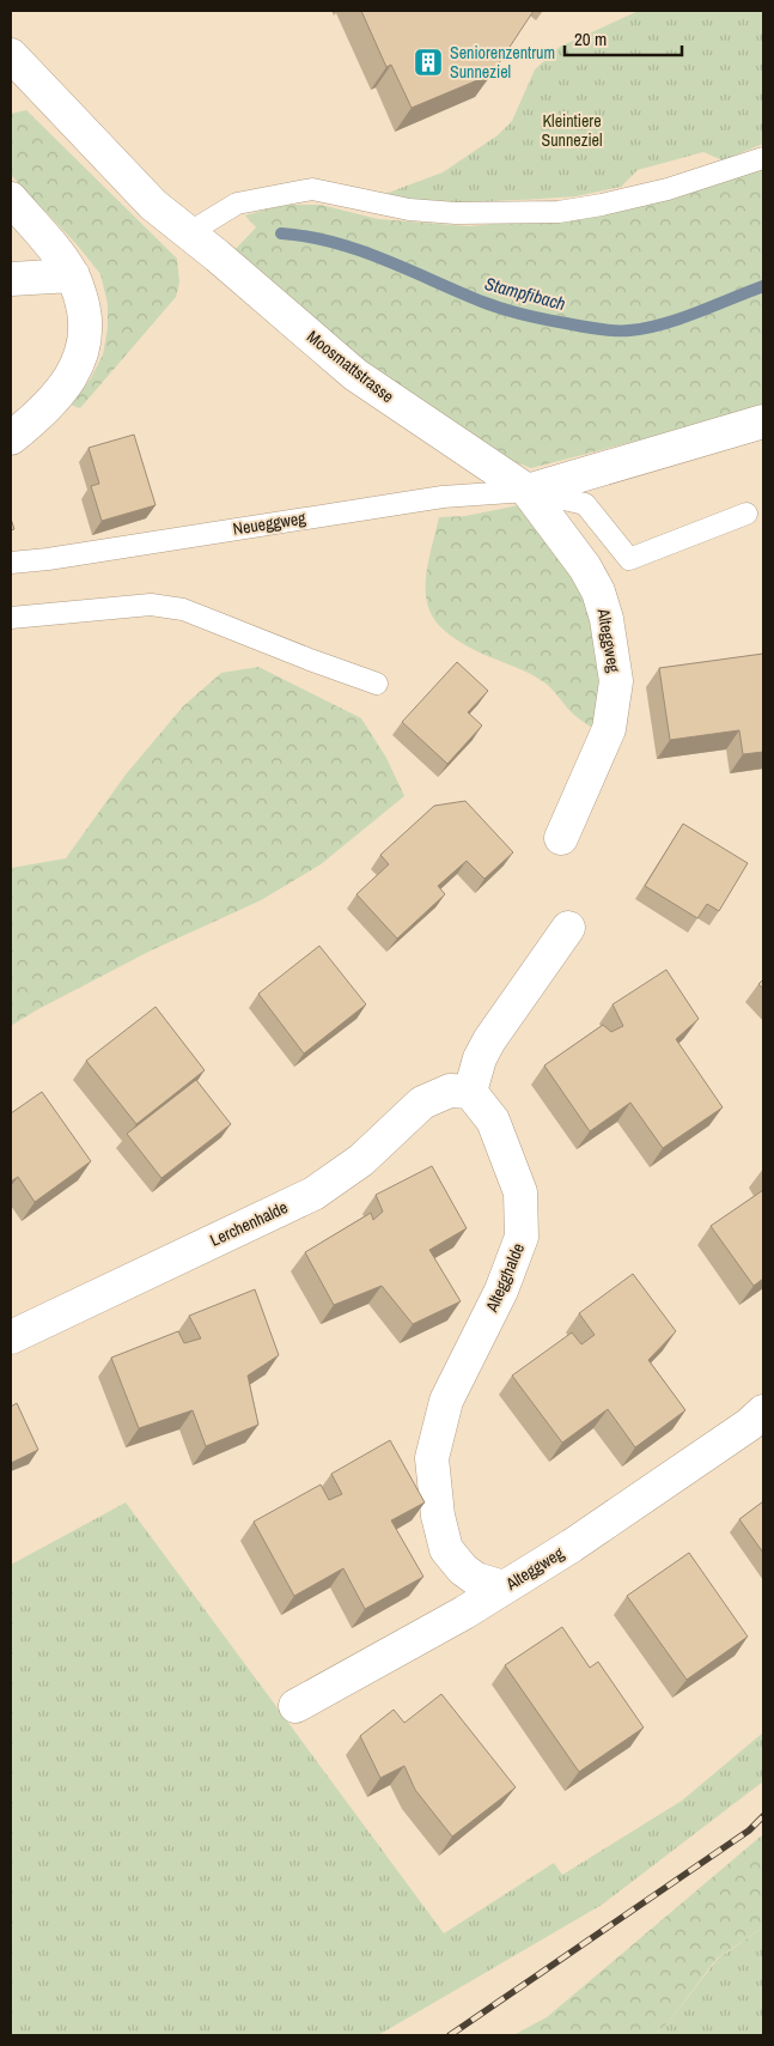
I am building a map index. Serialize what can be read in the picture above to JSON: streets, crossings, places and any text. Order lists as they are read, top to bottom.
{
  "streets": {
    "street": [
      "Moosmattstrasse",
      "Alteggweg",
      "Lerchenhalde",
      "Altegghalde"
    ],
    "lane": ["Neueggweg"]
  },
  "crossings": [
    ["Moosmattstrasse", "Neueggweg"],
    ["Moosmattstrasse", "Alteggweg"],
    ["Neueggweg", "Alteggweg"],
    ["Alteggweg", "Altegghalde"],
    ["Lerchenhalde", "Altegghalde"]
  ],
  "water": ["Stampfibach"],
  "parks": ["Kleintiere Sunneziel"],
  "places": {
    "building": ["Seniorenzentrum Sunneziel"]
  },
  "scale_bar": "20 m"
}
